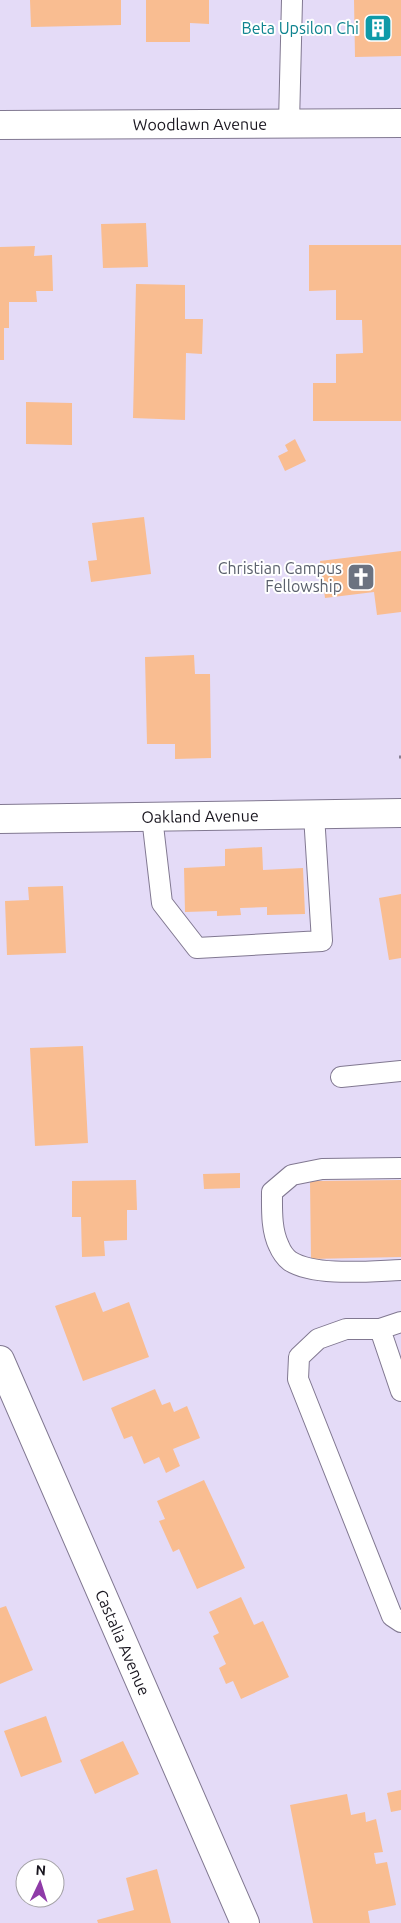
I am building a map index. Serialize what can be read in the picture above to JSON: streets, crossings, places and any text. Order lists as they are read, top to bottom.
{
  "streets": {
    "street": ["Woodlawn Avenue", "Oakland Avenue", "Castalia Avenue"]
  },
  "places": {
    "building": ["Beta Upsilon Chi"],
    "church": ["Christian Campus Fellowship"]
  },
  "north": "top"
}
